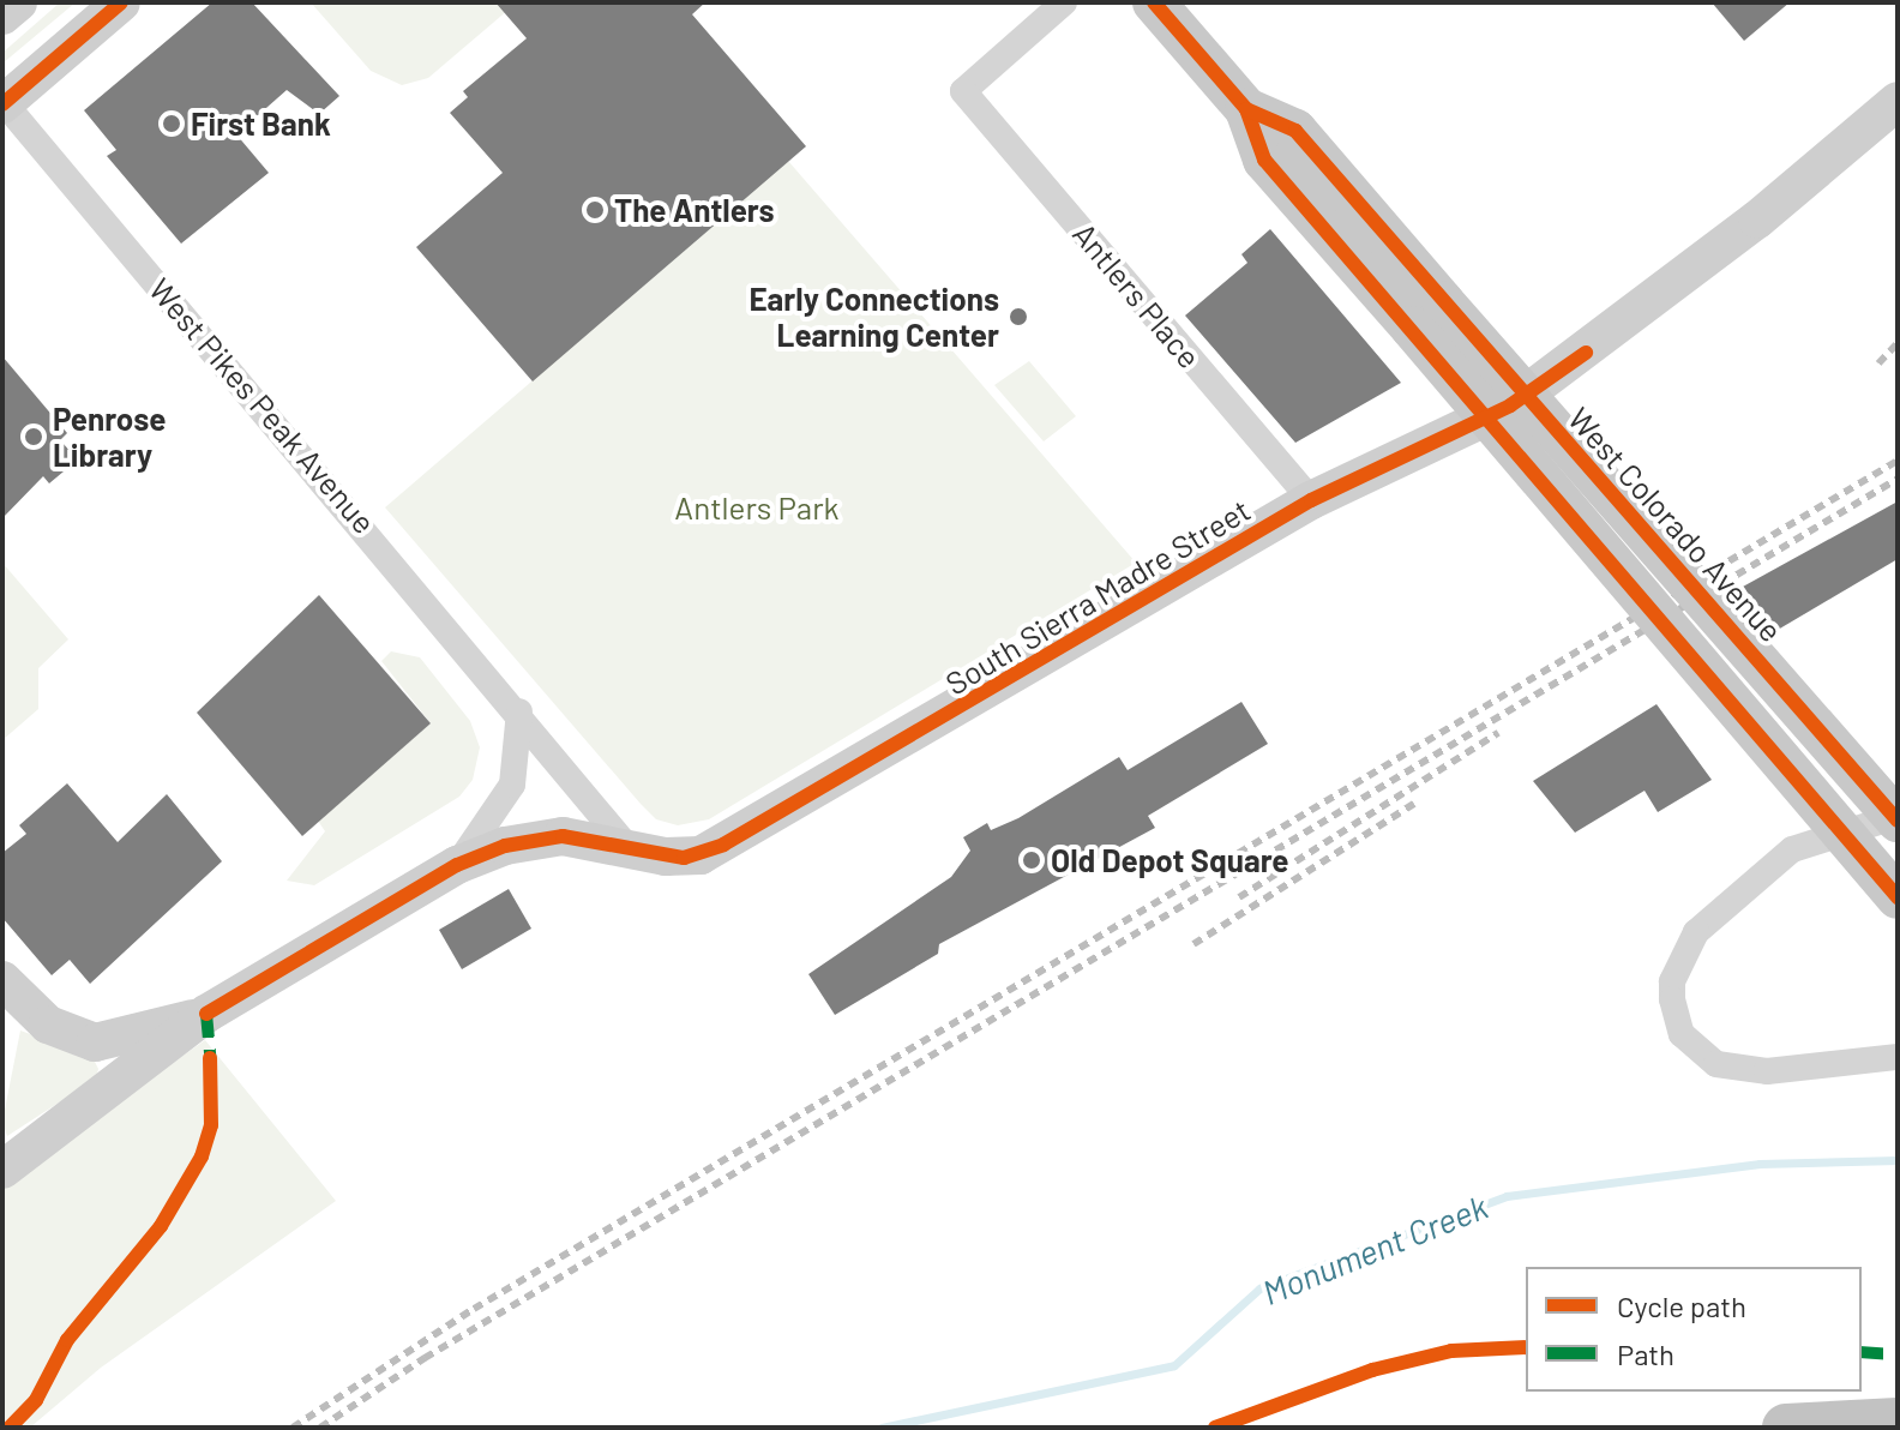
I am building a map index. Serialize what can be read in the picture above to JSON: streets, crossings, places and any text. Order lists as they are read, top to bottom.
{
  "streets": {
    "main road": ["West Colorado Avenue"],
    "street": ["Antlers Place", "West Pikes Peak Avenue", "South Sierra Madre Street"]
  },
  "crossings": [
    ["Antlers Place", "South Sierra Madre Street"],
    ["West Pikes Peak Avenue", "South Sierra Madre Street"]
  ],
  "water": ["Monument Creek"],
  "parks": ["Antlers Park"],
  "places": [
    "First Bank",
    "The Antlers",
    "Early Connections Learning Center",
    "Penrose Library",
    "Old Depot Square"
  ],
  "legend": ["Cycle path", "Path"]
}
